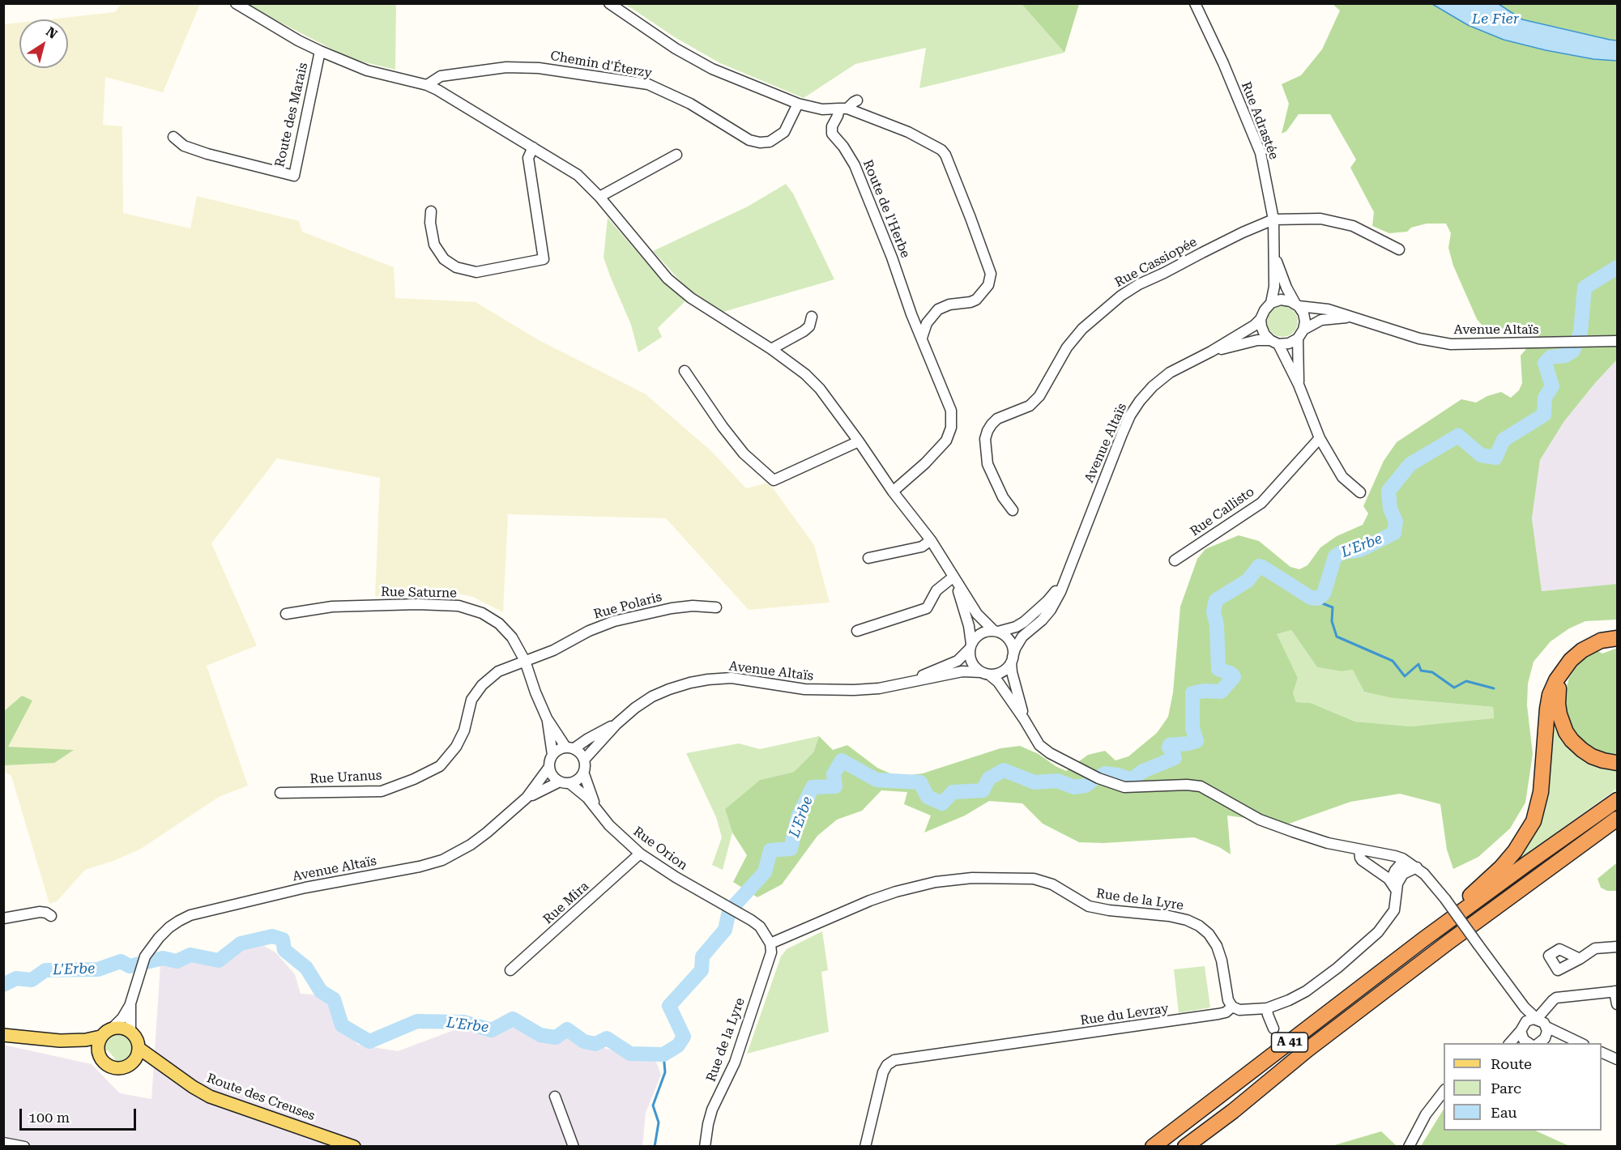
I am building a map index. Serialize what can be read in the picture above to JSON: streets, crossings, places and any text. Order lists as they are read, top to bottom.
{
  "streets": {
    "highway": ["A 41"],
    "main road": ["Route des Creuses"],
    "street": [
      "Chemin d'Éterzy",
      "Route des Marais",
      "Rue Adrastée",
      "Route de l'Herbe",
      "Rue Cassiopée",
      "Avenue Altaïs",
      "Rue Callisto",
      "Rue Saturne",
      "Rue Polaris",
      "Rue Uranus",
      "Rue Orion",
      "Rue de la Lyre",
      "Rue Mira",
      "Rue du Levray"
    ]
  },
  "crossings": [
    ["Rue Adrastée", "Rue Cassiopée"],
    ["Rue Adrastée", "Avenue Altaïs"],
    ["Avenue Altaïs", "Rue Saturne"],
    ["Avenue Altaïs", "Rue Orion"],
    ["Rue Saturne", "Rue Polaris"],
    ["Rue Saturne", "Rue Uranus"],
    ["Rue Saturne", "Rue Orion"],
    ["Rue Polaris", "Rue Uranus"],
    ["Rue Orion", "Rue de la Lyre"],
    ["Rue Orion", "Rue Mira"],
    ["Rue de la Lyre", "Rue du Levray"]
  ],
  "water": ["Le Fier", "L'Erbe"],
  "legend": ["Route", "Parc", "Eau"],
  "scale_bar": "100 m",
  "north": "top right"
}
